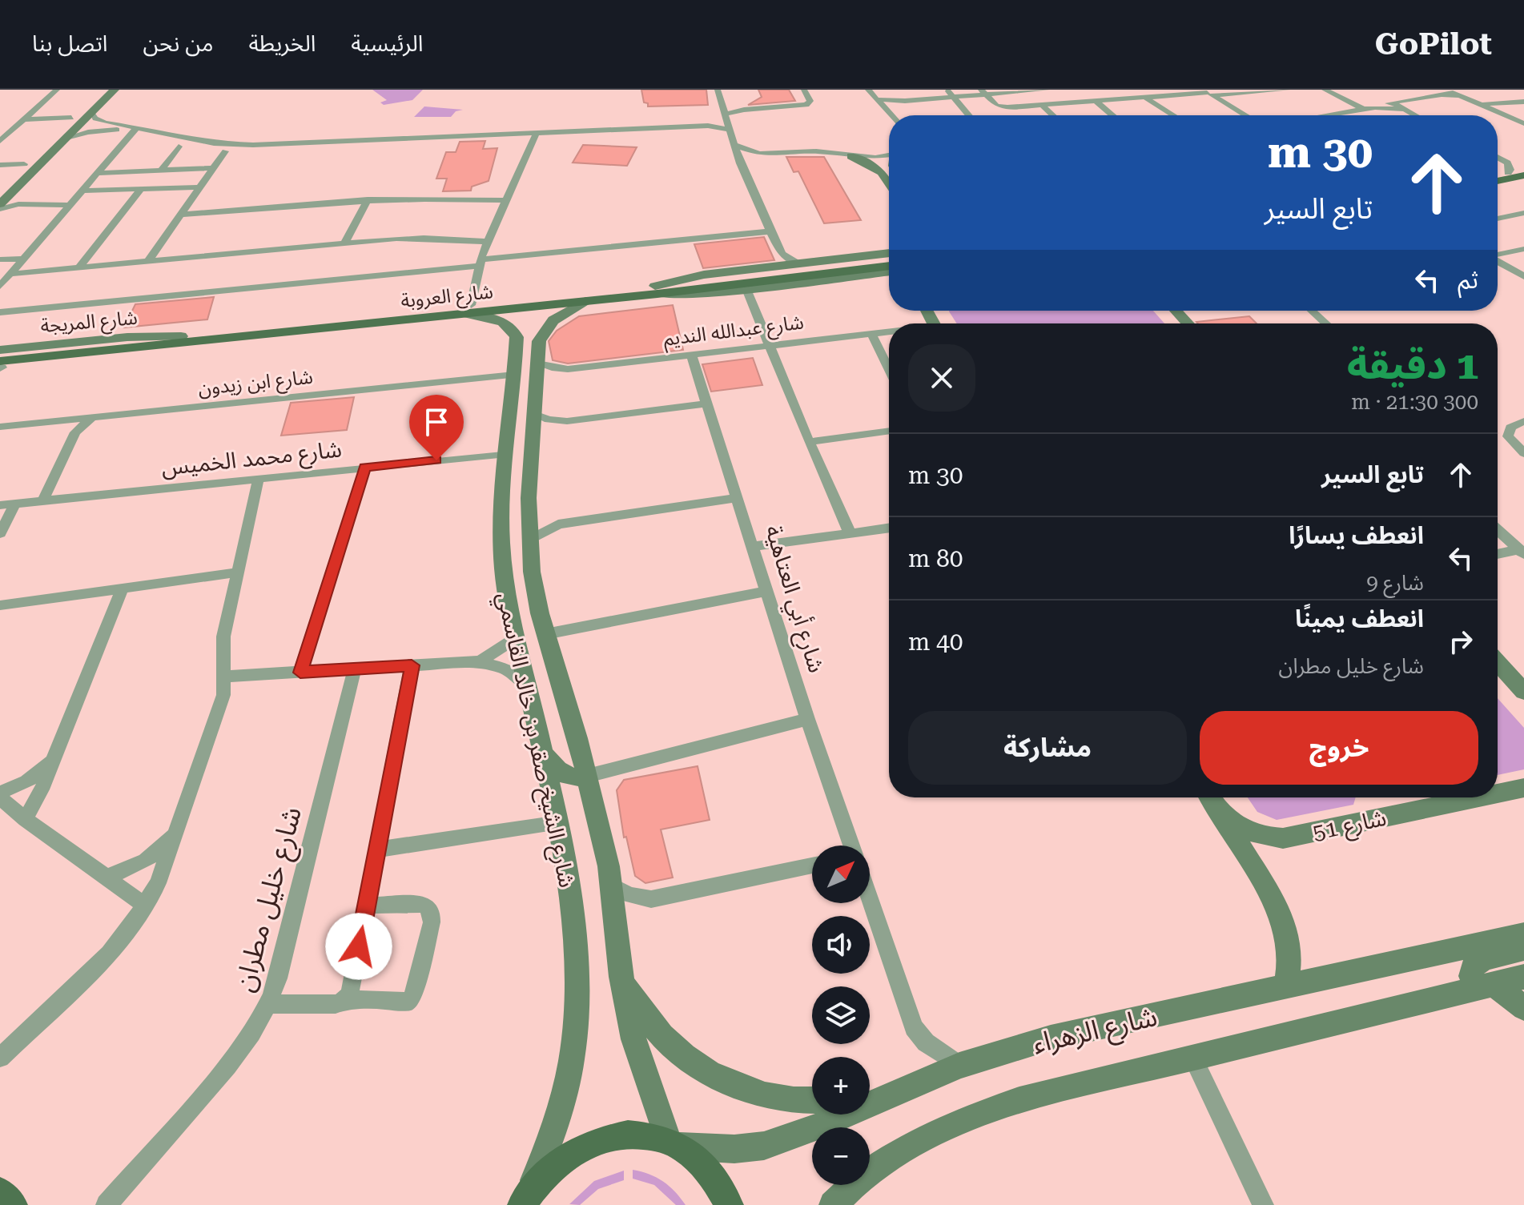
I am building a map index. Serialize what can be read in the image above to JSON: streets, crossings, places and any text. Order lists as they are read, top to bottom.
{
  "streets": {
    "main road": ["شارع العروبة"],
    "street": [
      "شارع عبدالله النديم",
      "شارع ابن زيدون",
      "شارع محمد الخميس",
      "شارع أبي العتاهية",
      "شارع الشيخ صقر بن خالد القاسمي",
      "شارع 51",
      "شارع خليل مطران",
      "شارع الزهراء"
    ]
  },
  "crossings": [
    ["شارع العروبة", "شارع الشيخ صقر بن خالد القاسمي"],
    ["شارع عبدالله النديم", "شارع أبي العتاهية"],
    ["شارع عبدالله النديم", "شارع الشيخ صقر بن خالد القاسمي"],
    ["شارع ابن زيدون", "شارع الشيخ صقر بن خالد القاسمي"],
    ["شارع محمد الخميس", "شارع الشيخ صقر بن خالد القاسمي"],
    ["شارع الشيخ صقر بن خالد القاسمي", "شارع الزهراء"]
  ],
  "north": "top right",
  "page": {
    "header": "GoPilot",
    "nav": [
      "الرئيسية",
      "الخريطة",
      "من نحن",
      "اتصل بنا"
    ],
    "turn": ["30 m", "تابع السير"],
    "then": "ثم",
    "heading": ["1 دقيقة", "300 m · 21:30"],
    "list": [
      {
        "name": "تابع السير",
        "value": "30 m"
      },
      {
        "name": "انعطف يسارًا",
        "note": "شارع 9",
        "value": "80 m"
      },
      {
        "name": "انعطف يمينًا",
        "note": "شارع خليل مطران",
        "value": "40 m"
      }
    ],
    "buttons": ["خروج", "مشاركة"],
    "map_buttons": ["+", "−"]
  }
}
